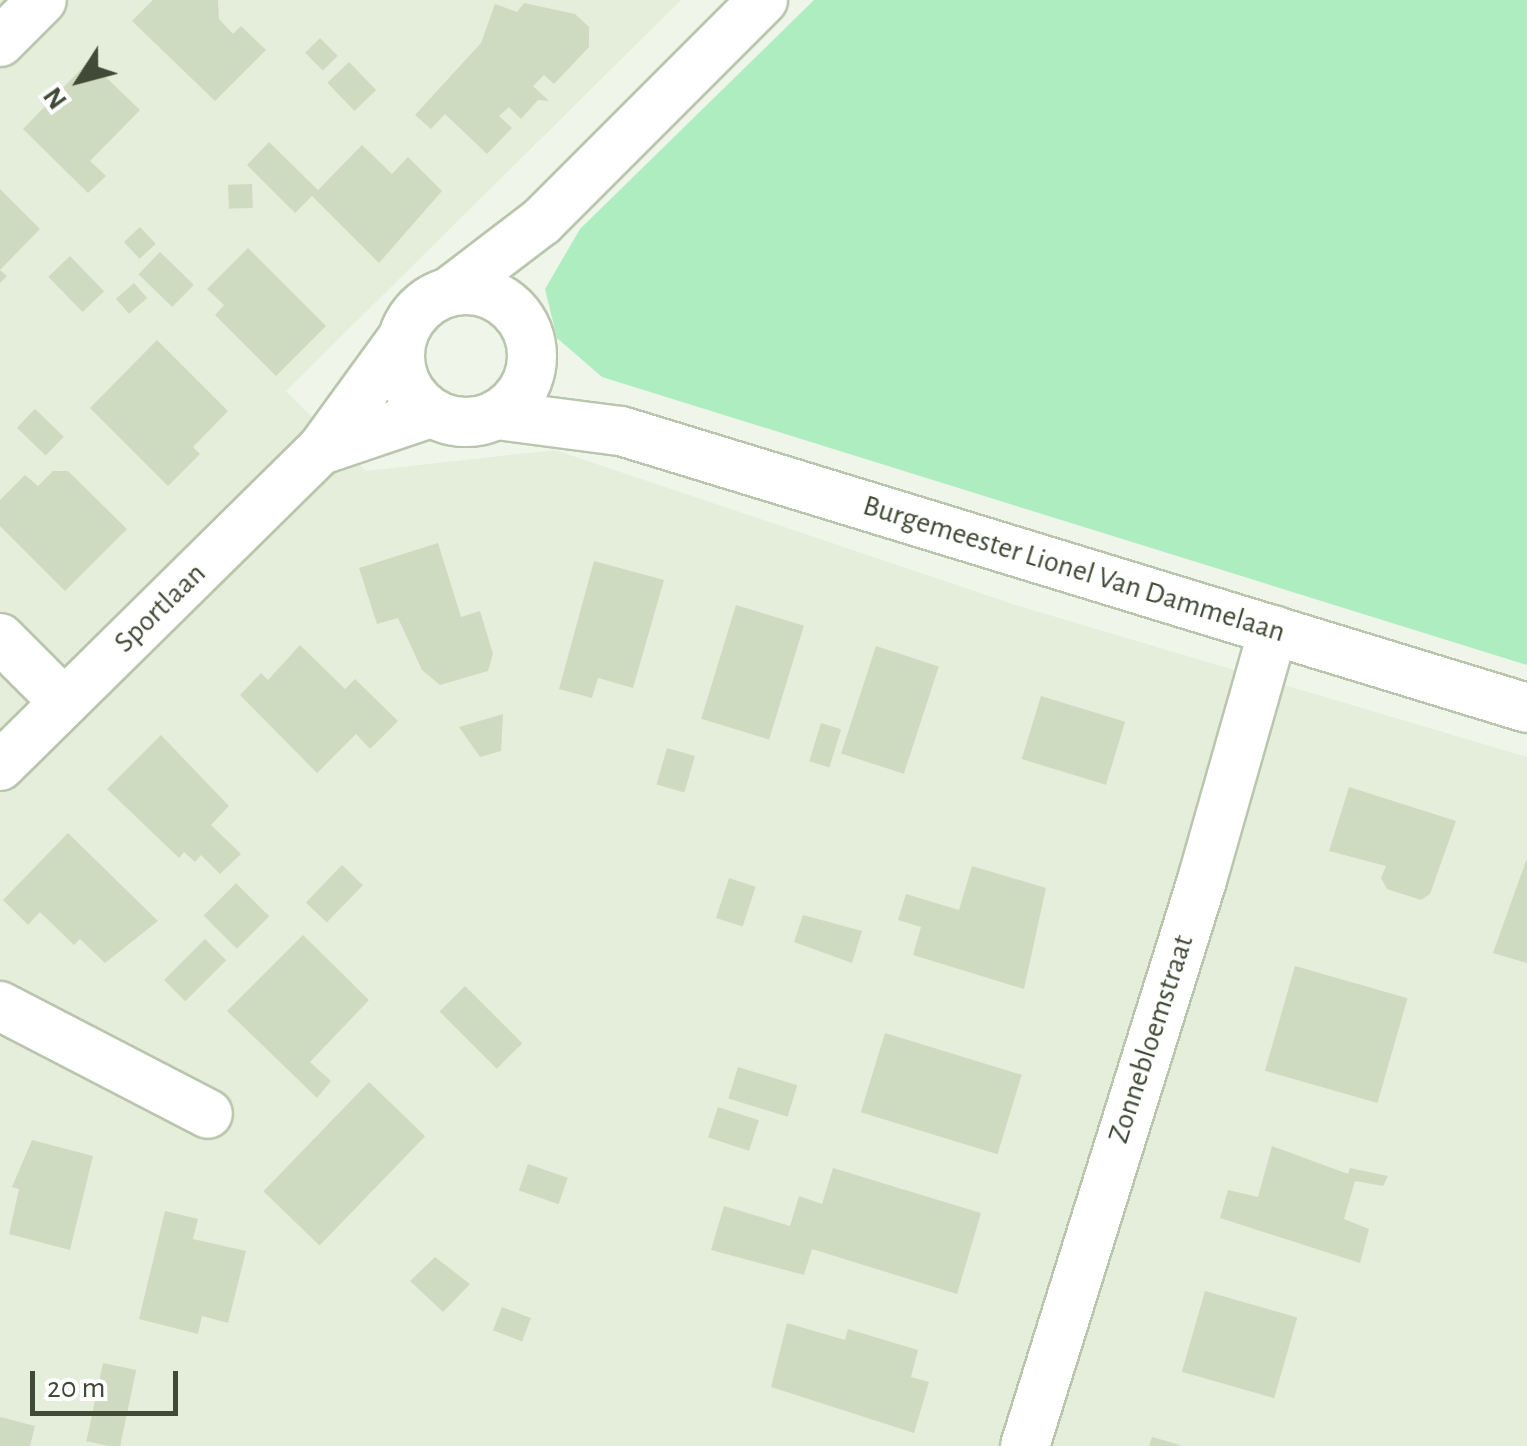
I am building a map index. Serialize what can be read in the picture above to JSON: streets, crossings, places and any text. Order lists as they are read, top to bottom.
{
  "streets": {
    "street": ["Burgemeester Lionel Van Dammelaan", "Sportlaan", "Zonnebloemstraat"]
  },
  "crossings": [
    ["Burgemeester Lionel Van Dammelaan", "Sportlaan"],
    ["Burgemeester Lionel Van Dammelaan", "Zonnebloemstraat"]
  ],
  "scale_bar": "20 m",
  "north": "bottom left"
}
